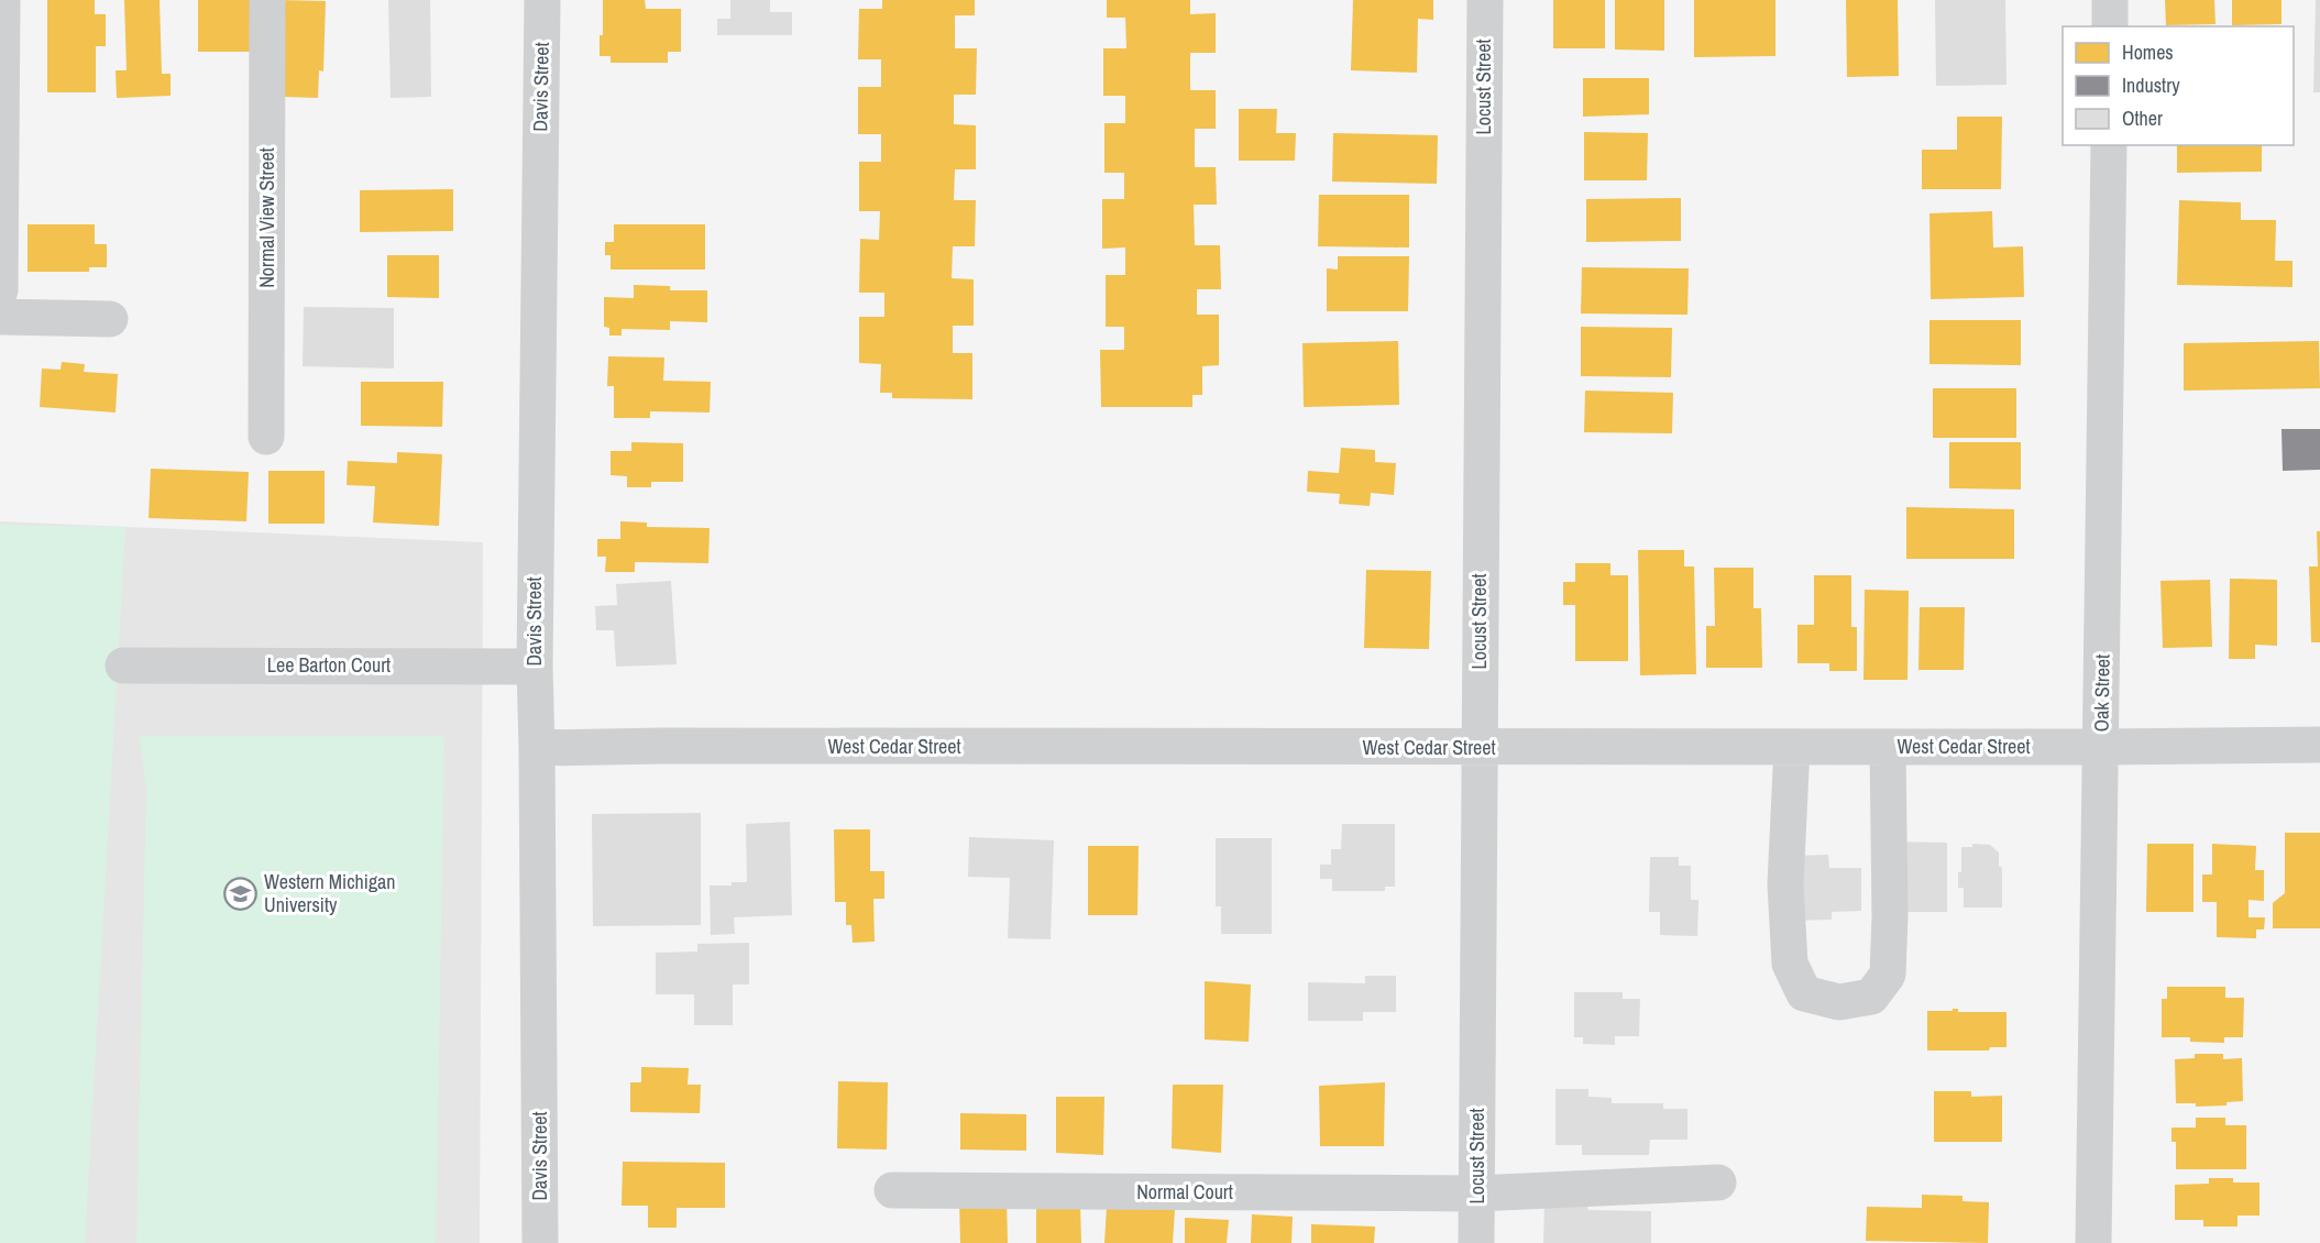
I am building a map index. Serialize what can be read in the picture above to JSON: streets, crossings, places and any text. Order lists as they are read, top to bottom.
{
  "streets": {
    "street": [
      "Davis Street",
      "Locust Street",
      "Normal View Street",
      "Lee Barton Court",
      "Oak Street",
      "West Cedar Street",
      "Normal Court"
    ]
  },
  "crossings": [
    ["Davis Street", "Lee Barton Court"],
    ["Davis Street", "West Cedar Street"],
    ["Locust Street", "West Cedar Street"],
    ["Locust Street", "Normal Court"],
    ["Oak Street", "West Cedar Street"]
  ],
  "places": {
    "school or university": ["Western Michigan University"]
  },
  "legend": ["Homes", "Industry", "Other"]
}
